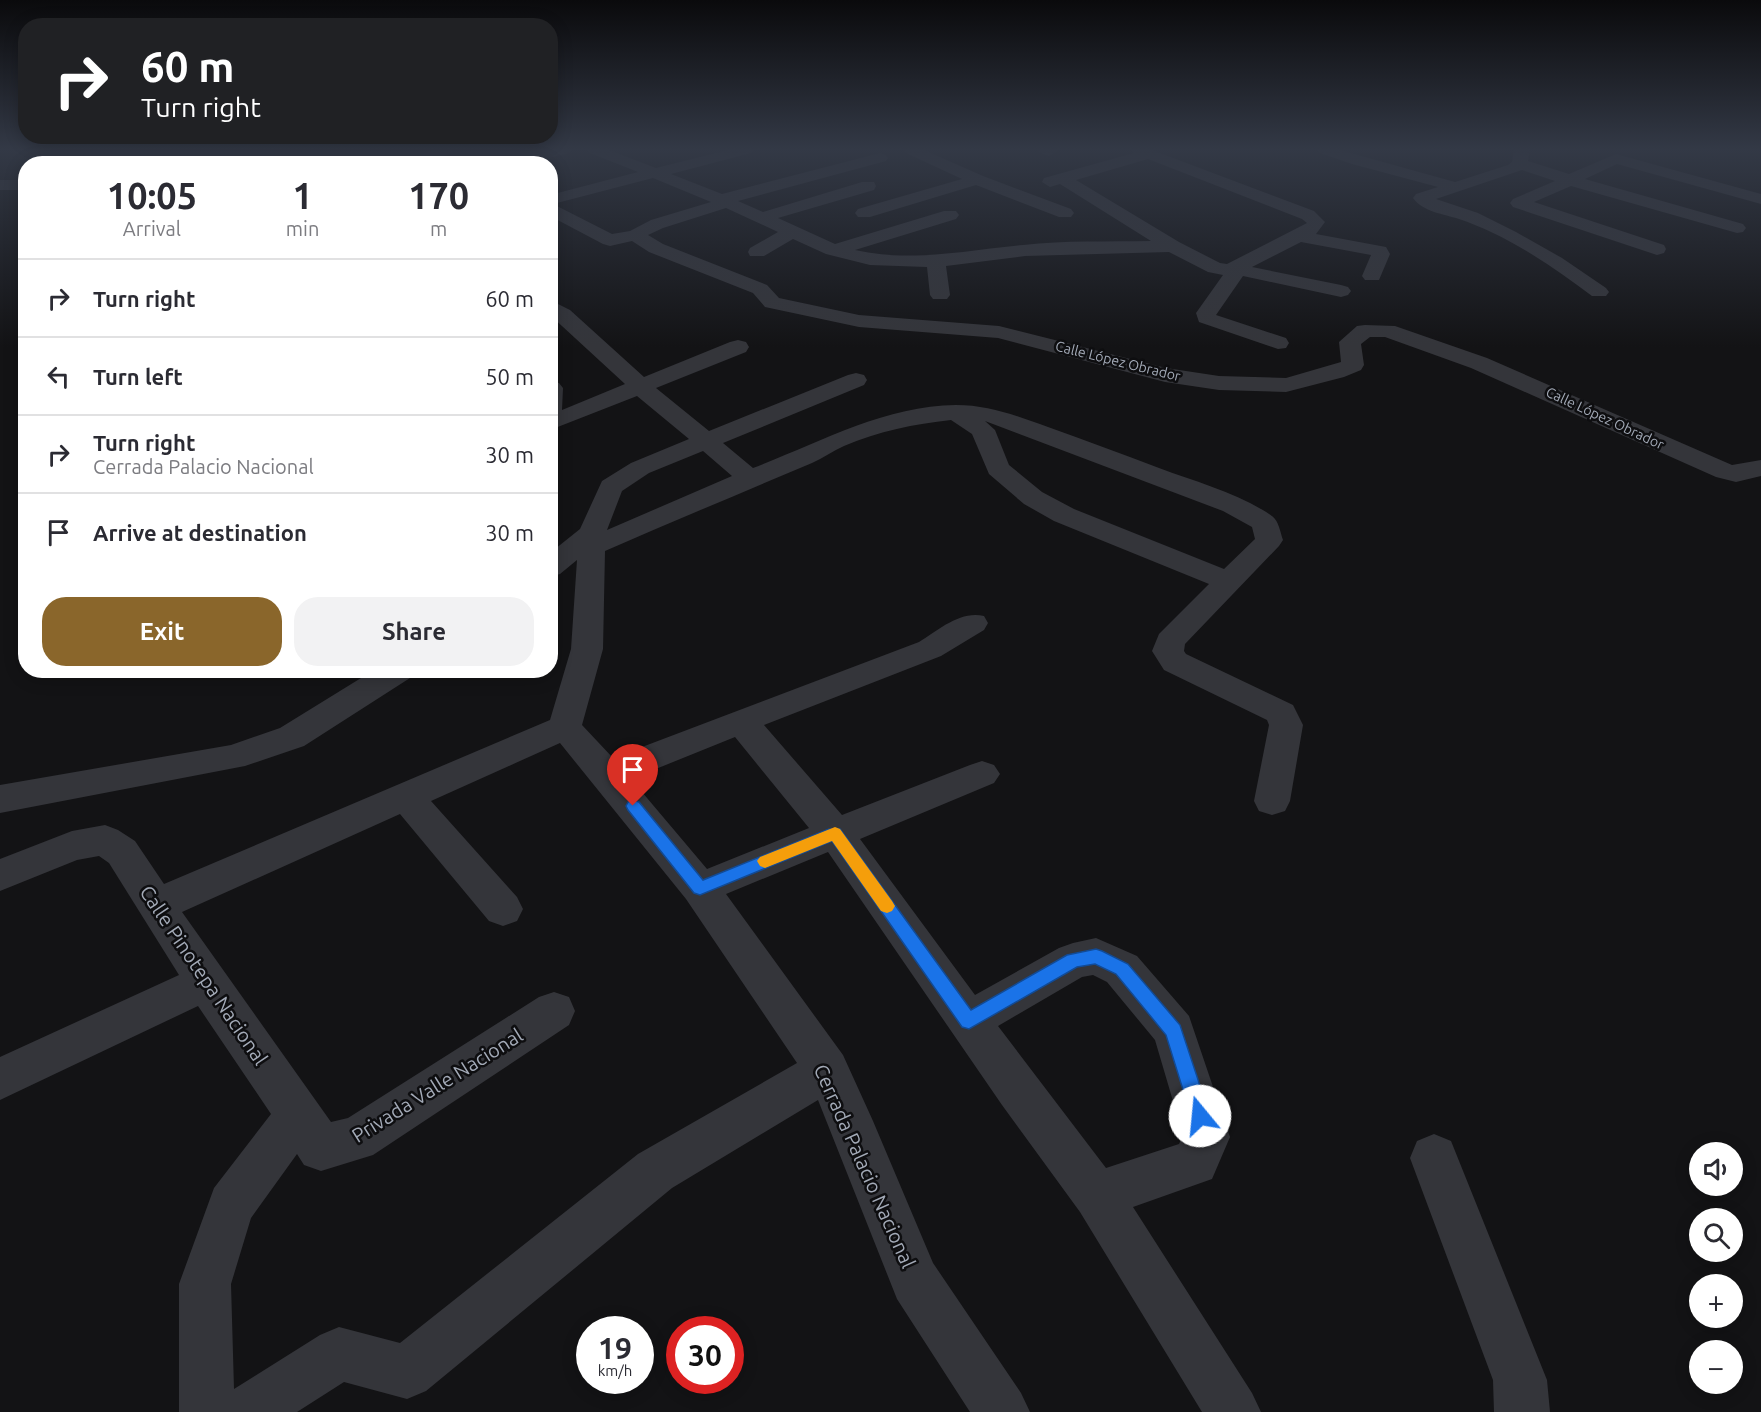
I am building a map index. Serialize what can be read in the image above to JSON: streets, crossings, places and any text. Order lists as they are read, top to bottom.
{
  "streets": {
    "street": [
      "Calle López Obrador",
      "Calle Pinotepa Nacional",
      "Privada Valle Nacional",
      "Cerrada Palacio Nacional"
    ]
  },
  "crossings": [
    ["Calle Pinotepa Nacional", "Privada Valle Nacional"]
  ],
  "page": {
    "turn": ["60 m", "Turn right"],
    "eta": [
      "10:05",
      "Arrival",
      "1",
      "min",
      "170",
      "m"
    ],
    "list": [
      {
        "name": "Turn right",
        "value": "60 m"
      },
      {
        "name": "Turn left",
        "value": "50 m"
      },
      {
        "name": "Turn right",
        "note": "Cerrada Palacio Nacional",
        "value": "30 m"
      },
      {
        "name": "Arrive at destination",
        "value": "30 m"
      }
    ],
    "buttons": ["Exit", "Share"],
    "map_buttons": ["+", "−"],
    "speed": "19 km/h",
    "limit": "30"
  }
}
